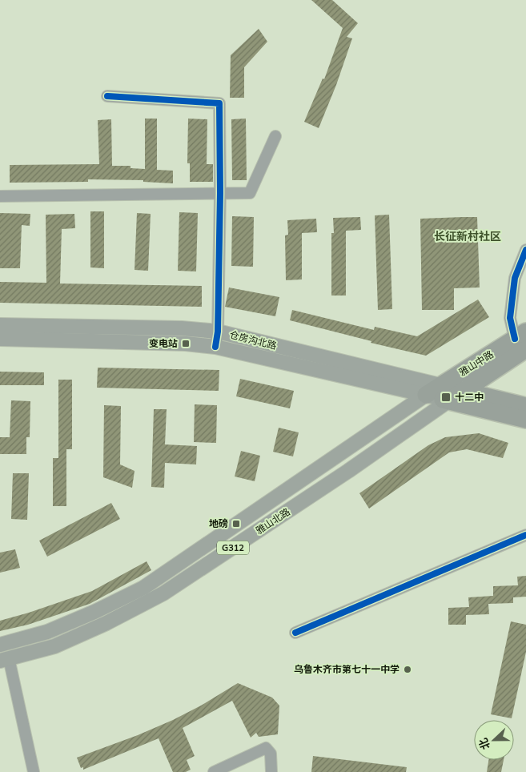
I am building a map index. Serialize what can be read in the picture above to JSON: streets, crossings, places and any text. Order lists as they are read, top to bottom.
{
  "streets": {
    "highway": ["雅山中路", "G312"],
    "main road": ["仓房沟北路", "雅山北路"]
  },
  "crossings": [
    ["仓房沟北路", "雅山中路"],
    ["仓房沟北路", "雅山北路"],
    ["雅山中路", "雅山北路"]
  ],
  "districts": ["长征新村社区"],
  "places": {
    "transit": ["变电站", "十二中", "地磅"],
    "other": ["乌鲁木齐市第七十一中学"]
  },
  "north": "left"
}
